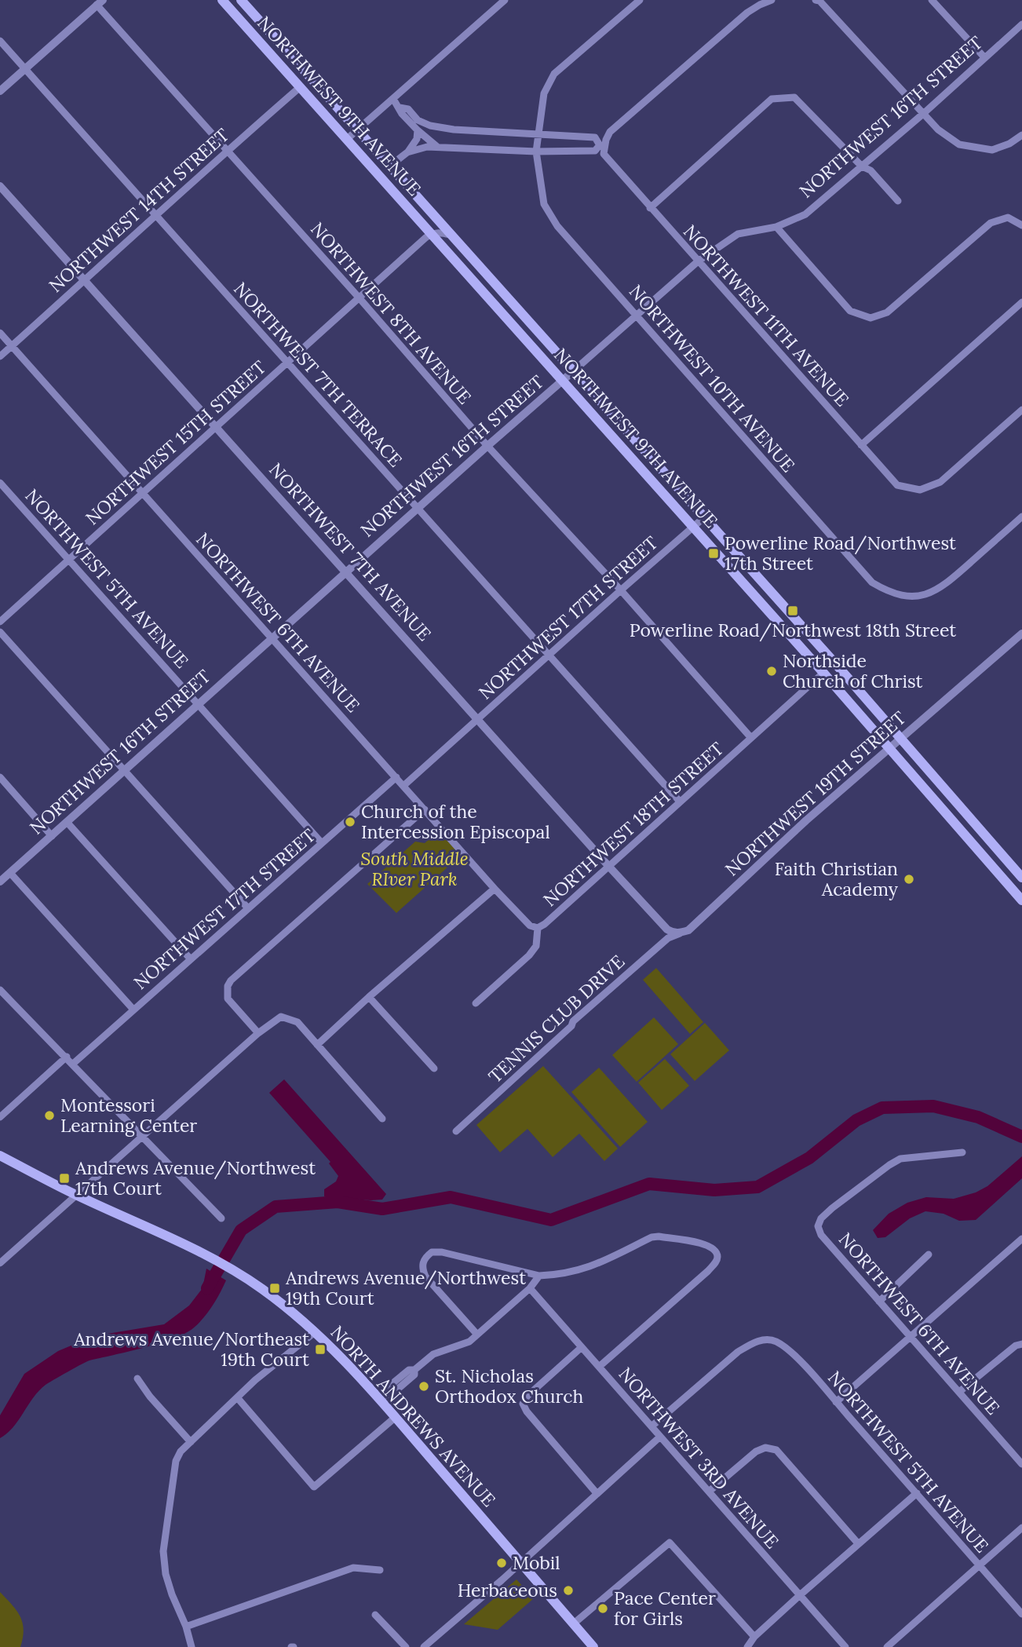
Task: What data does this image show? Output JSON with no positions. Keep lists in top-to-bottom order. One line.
{"streets":{"main road":["NORTHWEST 9TH AVENUE","NORTH ANDREWS AVENUE"],"street":["NORTHWEST 16TH STREET","NORTHWEST 14TH STREET","NORTHWEST 8TH AVENUE","NORTHWEST 11TH AVENUE","NORTHWEST 7TH TERRACE","NORTHWEST 10TH AVENUE","NORTHWEST 15TH STREET","NORTHWEST 7TH AVENUE","NORTHWEST 5TH AVENUE","NORTHWEST 17TH STREET","NORTHWEST 6TH AVENUE","NORTHWEST 19TH STREET","NORTHWEST 18TH STREET","TENNIS CLUB DRIVE","NORTHWEST 3RD AVENUE"]},"crossings":[["NORTHWEST 9TH AVENUE","NORTHWEST 16TH STREET"],["NORTHWEST 9TH AVENUE","NORTHWEST 14TH STREET"],["NORTHWEST 9TH AVENUE","NORTHWEST 15TH STREET"],["NORTHWEST 9TH AVENUE","NORTHWEST 17TH STREET"],["NORTHWEST 9TH AVENUE","NORTHWEST 19TH STREET"],["NORTHWEST 9TH AVENUE","NORTHWEST 18TH STREET"],["NORTHWEST 16TH STREET","NORTHWEST 8TH AVENUE"],["NORTHWEST 16TH STREET","NORTHWEST 11TH AVENUE"],["NORTHWEST 16TH STREET","NORTHWEST 7TH TERRACE"],["NORTHWEST 16TH STREET","NORTHWEST 10TH AVENUE"],["NORTHWEST 16TH STREET","NORTHWEST 7TH AVENUE"],["NORTHWEST 16TH STREET","NORTHWEST 5TH AVENUE"],["NORTHWEST 16TH STREET","NORTHWEST 6TH AVENUE"],["NORTHWEST 14TH STREET","NORTHWEST 8TH AVENUE"],["NORTHWEST 14TH STREET","NORTHWEST 7TH TERRACE"],["NORTHWEST 14TH STREET","NORTHWEST 7TH AVENUE"],["NORTHWEST 14TH STREET","NORTHWEST 6TH AVENUE"],["NORTHWEST 8TH AVENUE","NORTHWEST 15TH STREET"],["NORTHWEST 8TH AVENUE","NORTHWEST 17TH STREET"],["NORTHWEST 8TH AVENUE","NORTHWEST 18TH STREET"],["NORTHWEST 7TH TERRACE","NORTHWEST 15TH STREET"],["NORTHWEST 7TH TERRACE","NORTHWEST 17TH STREET"],["NORTHWEST 7TH TERRACE","NORTHWEST 18TH STREET"],["NORTHWEST 15TH STREET","NORTHWEST 7TH AVENUE"],["NORTHWEST 15TH STREET","NORTHWEST 5TH AVENUE"],["NORTHWEST 15TH STREET","NORTHWEST 6TH AVENUE"],["NORTHWEST 7TH AVENUE","NORTHWEST 17TH STREET"],["NORTHWEST 7TH AVENUE","NORTHWEST 19TH STREET"],["NORTHWEST 7TH AVENUE","NORTHWEST 18TH STREET"],["NORTHWEST 7TH AVENUE","TENNIS CLUB DRIVE"],["NORTHWEST 5TH AVENUE","NORTHWEST 17TH STREET"],["NORTHWEST 5TH AVENUE","NORTHWEST 3RD AVENUE"],["NORTHWEST 17TH STREET","NORTHWEST 6TH AVENUE"],["NORTHWEST 6TH AVENUE","NORTHWEST 18TH STREET"],["NORTHWEST 19TH STREET","TENNIS CLUB DRIVE"]],"parks":["South Middle RIver Park"],"places":{"transit":["Powerline Road/Northwest 17th Street","Powerline Road/Northwest 18th Street","Andrews Avenue/Northwest 17th Court","Andrews Avenue/Northwest 19th Court","Andrews Avenue/Northeast 19th Court"],"other":["Northside Church of Christ","Church of the Intercession Episcopal","Faith Christian Academy","Montessori Learning Center","St. Nicholas Orthodox Church","Mobil","Herbaceous","Pace Center for Girls"]}}
